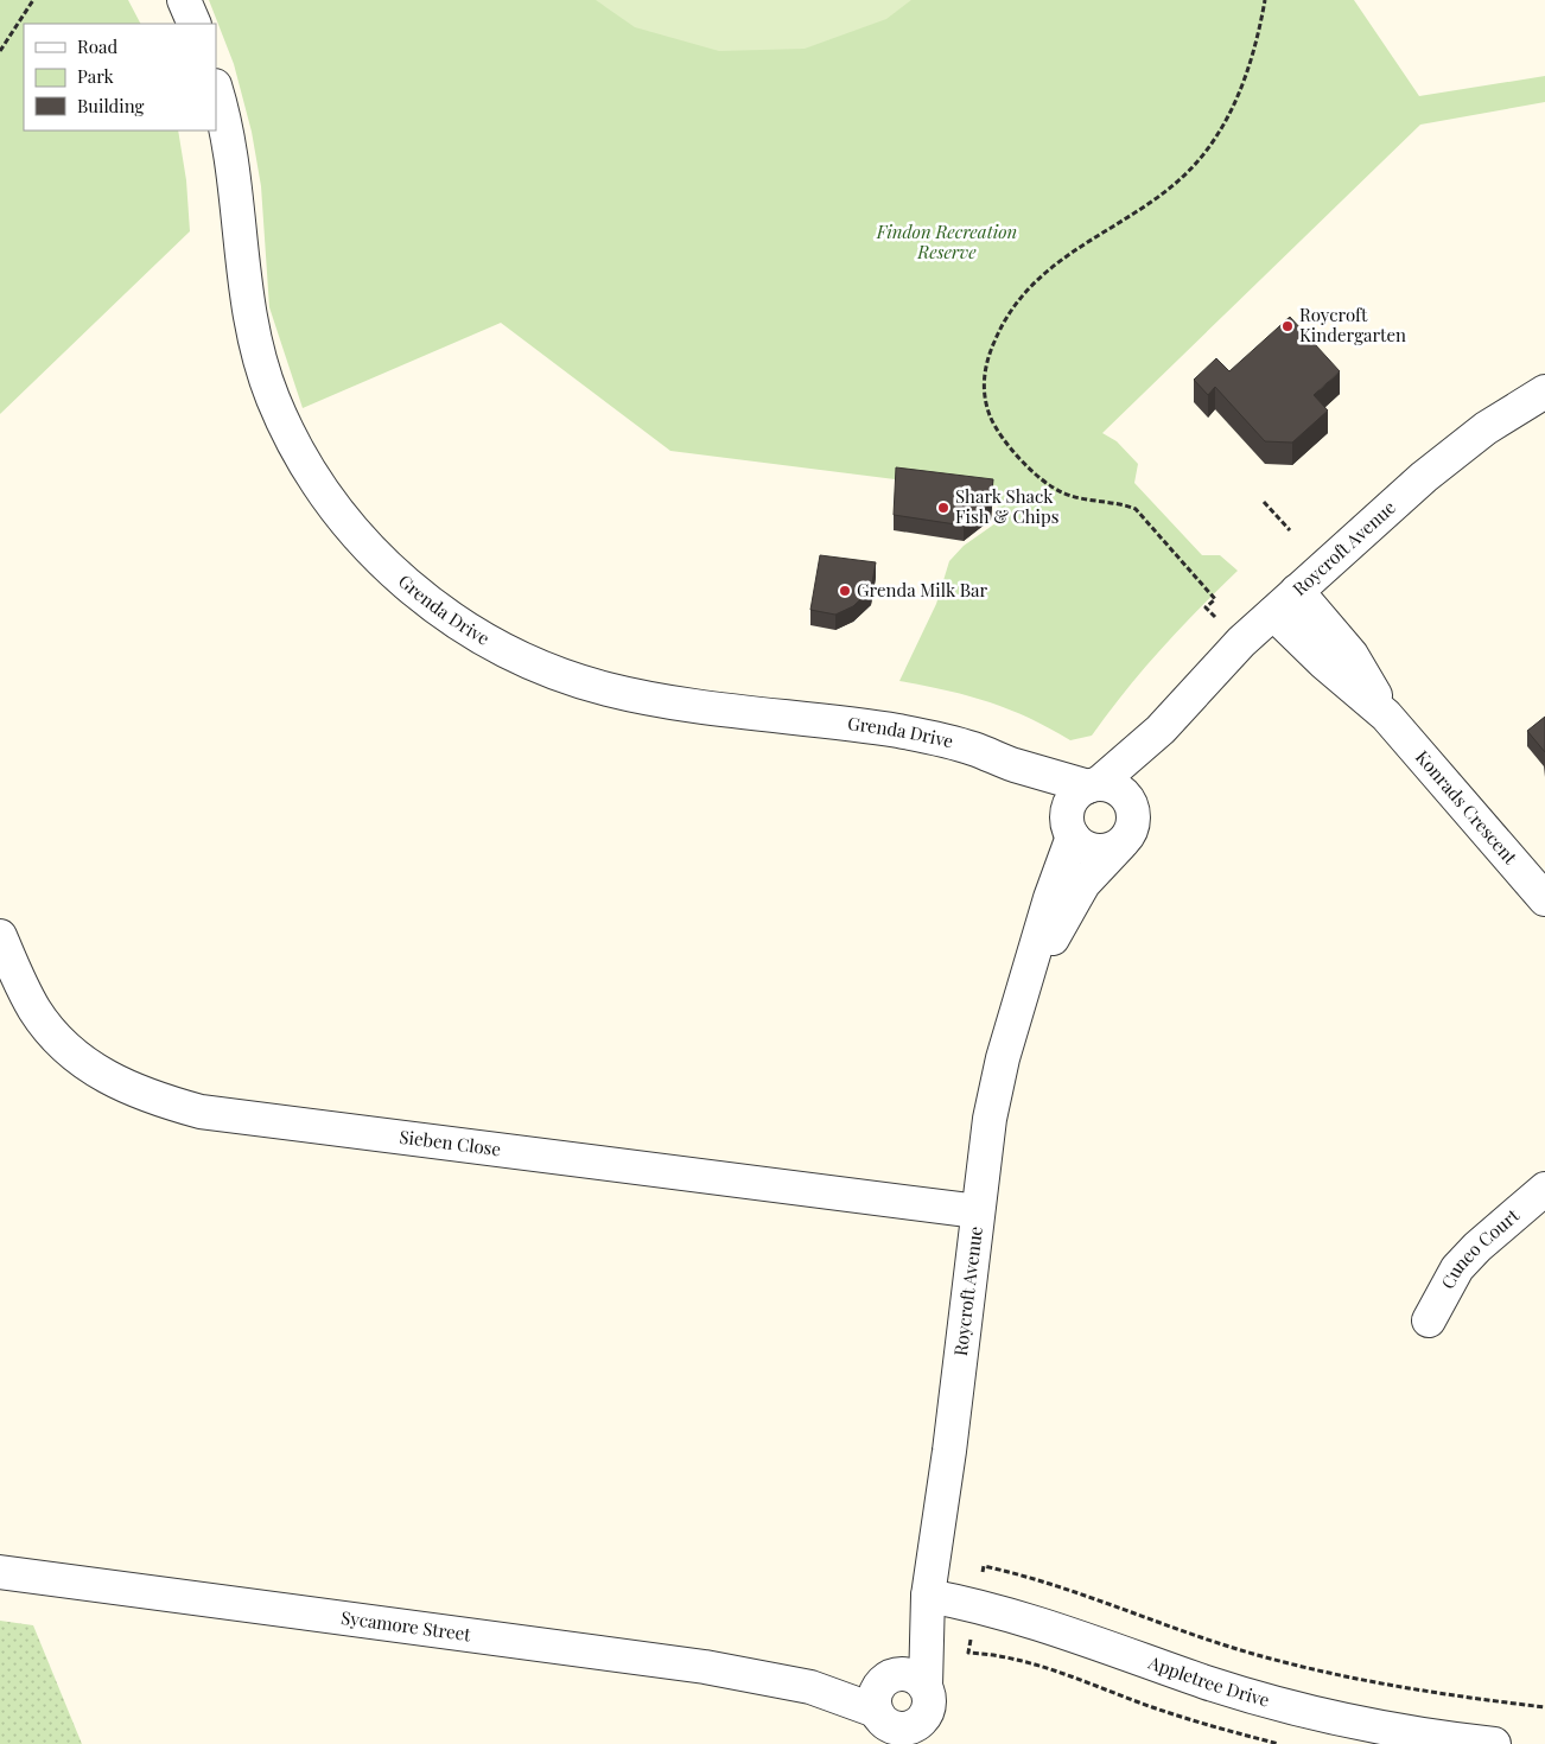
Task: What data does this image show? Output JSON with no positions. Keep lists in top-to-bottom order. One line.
{"streets":{"street":["Roycroft Avenue","Grenda Drive","Konrads Crescent","Sieben Close","Cuneo Court","Sycamore Street","Appletree Drive"]},"crossings":[["Roycroft Avenue","Grenda Drive"],["Roycroft Avenue","Konrads Crescent"],["Roycroft Avenue","Sieben Close"],["Roycroft Avenue","Sycamore Street"],["Roycroft Avenue","Appletree Drive"]],"parks":["Findon Recreation Reserve"],"places":["Roycroft Kindergarten","Shark Shack Fish & Chips","Grenda Milk Bar"],"legend":["Road","Park","Building"]}
